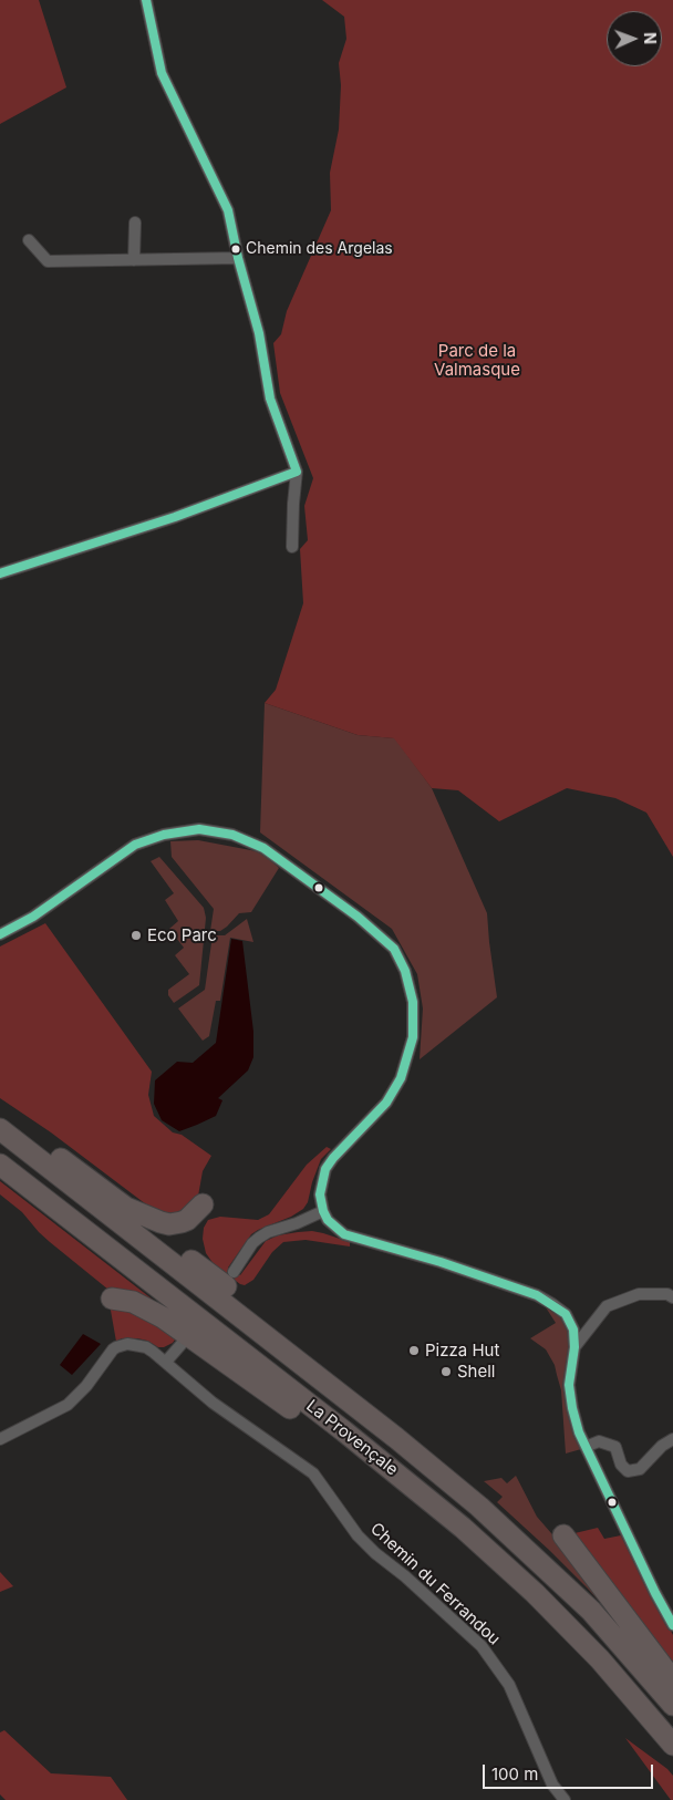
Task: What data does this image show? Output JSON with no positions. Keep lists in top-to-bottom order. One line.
{"streets":{"highway":["La Provençale"],"street":["Chemin du Ferrandou"]},"parks":["Parc de la Valmasque"],"places":["Chemin des Argelas","Eco Parc","Pizza Hut","Shell"],"scale_bar":"100 m","north":"right"}
